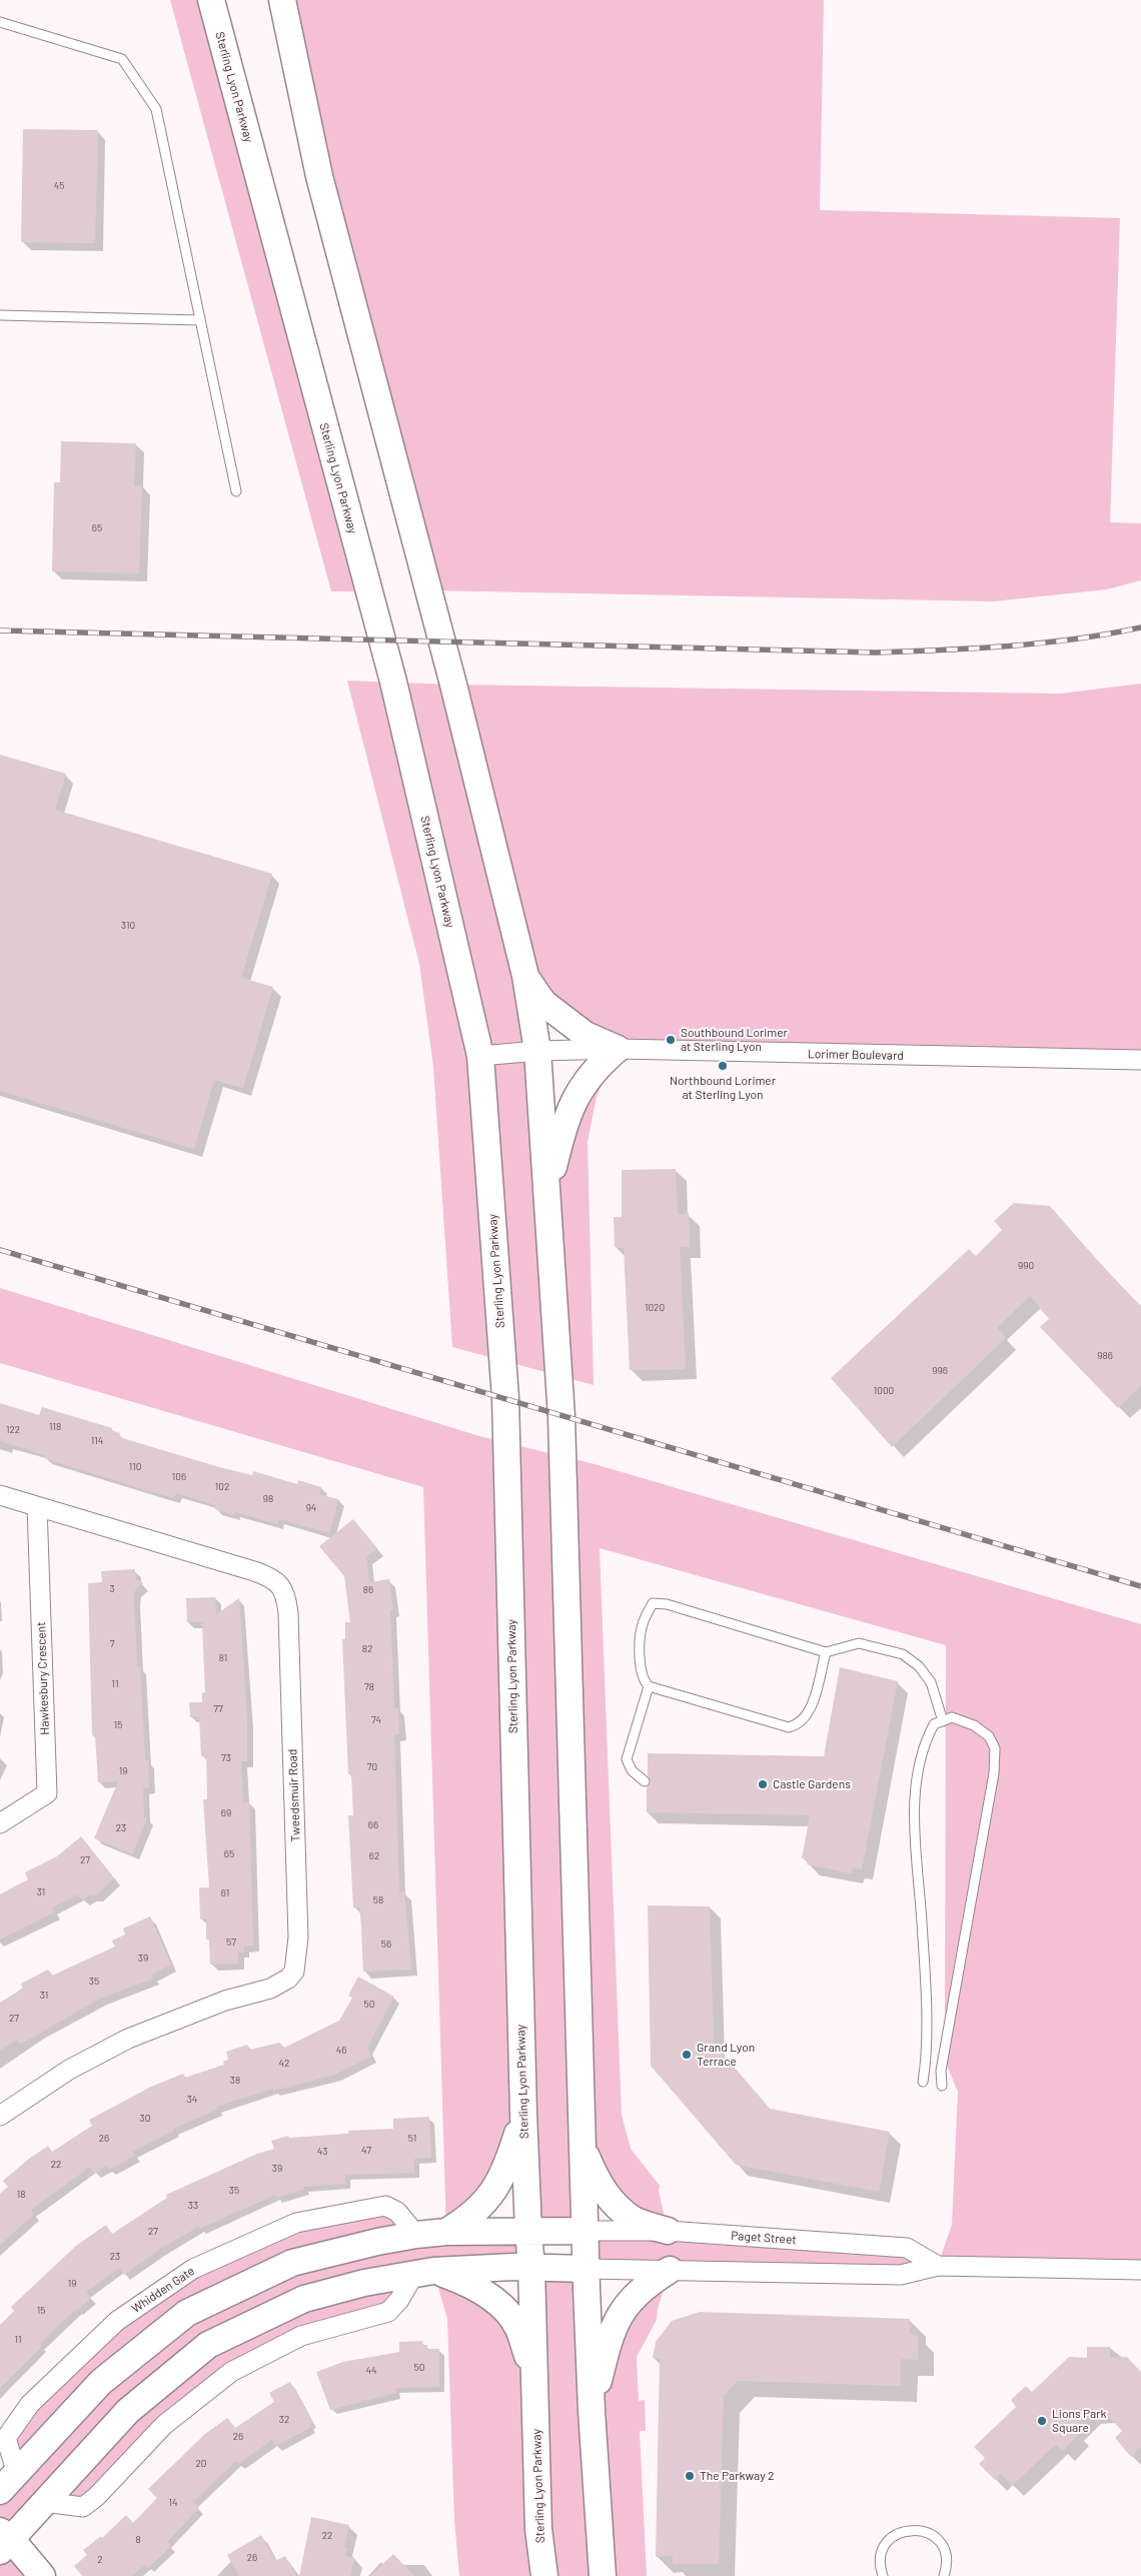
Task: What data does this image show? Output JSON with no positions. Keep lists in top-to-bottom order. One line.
{"streets":{"main road":["Sterling Lyon Parkway","Whidden Gate"],"street":["Lorimer Boulevard","Hawkesbury Crescent","Tweedsmuir Road","Paget Street"]},"crossings":[["Sterling Lyon Parkway","Lorimer Boulevard"],["Sterling Lyon Parkway","Whidden Gate"],["Hawkesbury Crescent","Tweedsmuir Road"],["Paget Street","Whidden Gate"]],"places":["Southbound Lorimer at Sterling Lyon","Northbound Lorimer at Sterling Lyon","Castle Gardens","Grand Lyon Terrace","Lions Park Square","The Parkway 2"],"house_numbers":["45","65","310","990","1020","986","996","1000","118","122","114","110","106","102","98","94","3","86","7","82","81","11","78","77","74","15","73","70","19","69","66","23","65","62","27","31","61","58","57","56","39","35","31","50","27","46","42","38","34","30","26","51","47","43","22","39","35","18","33","27","23","19","15","11","50","44","32","26","20","14","22","8","26","2"]}
